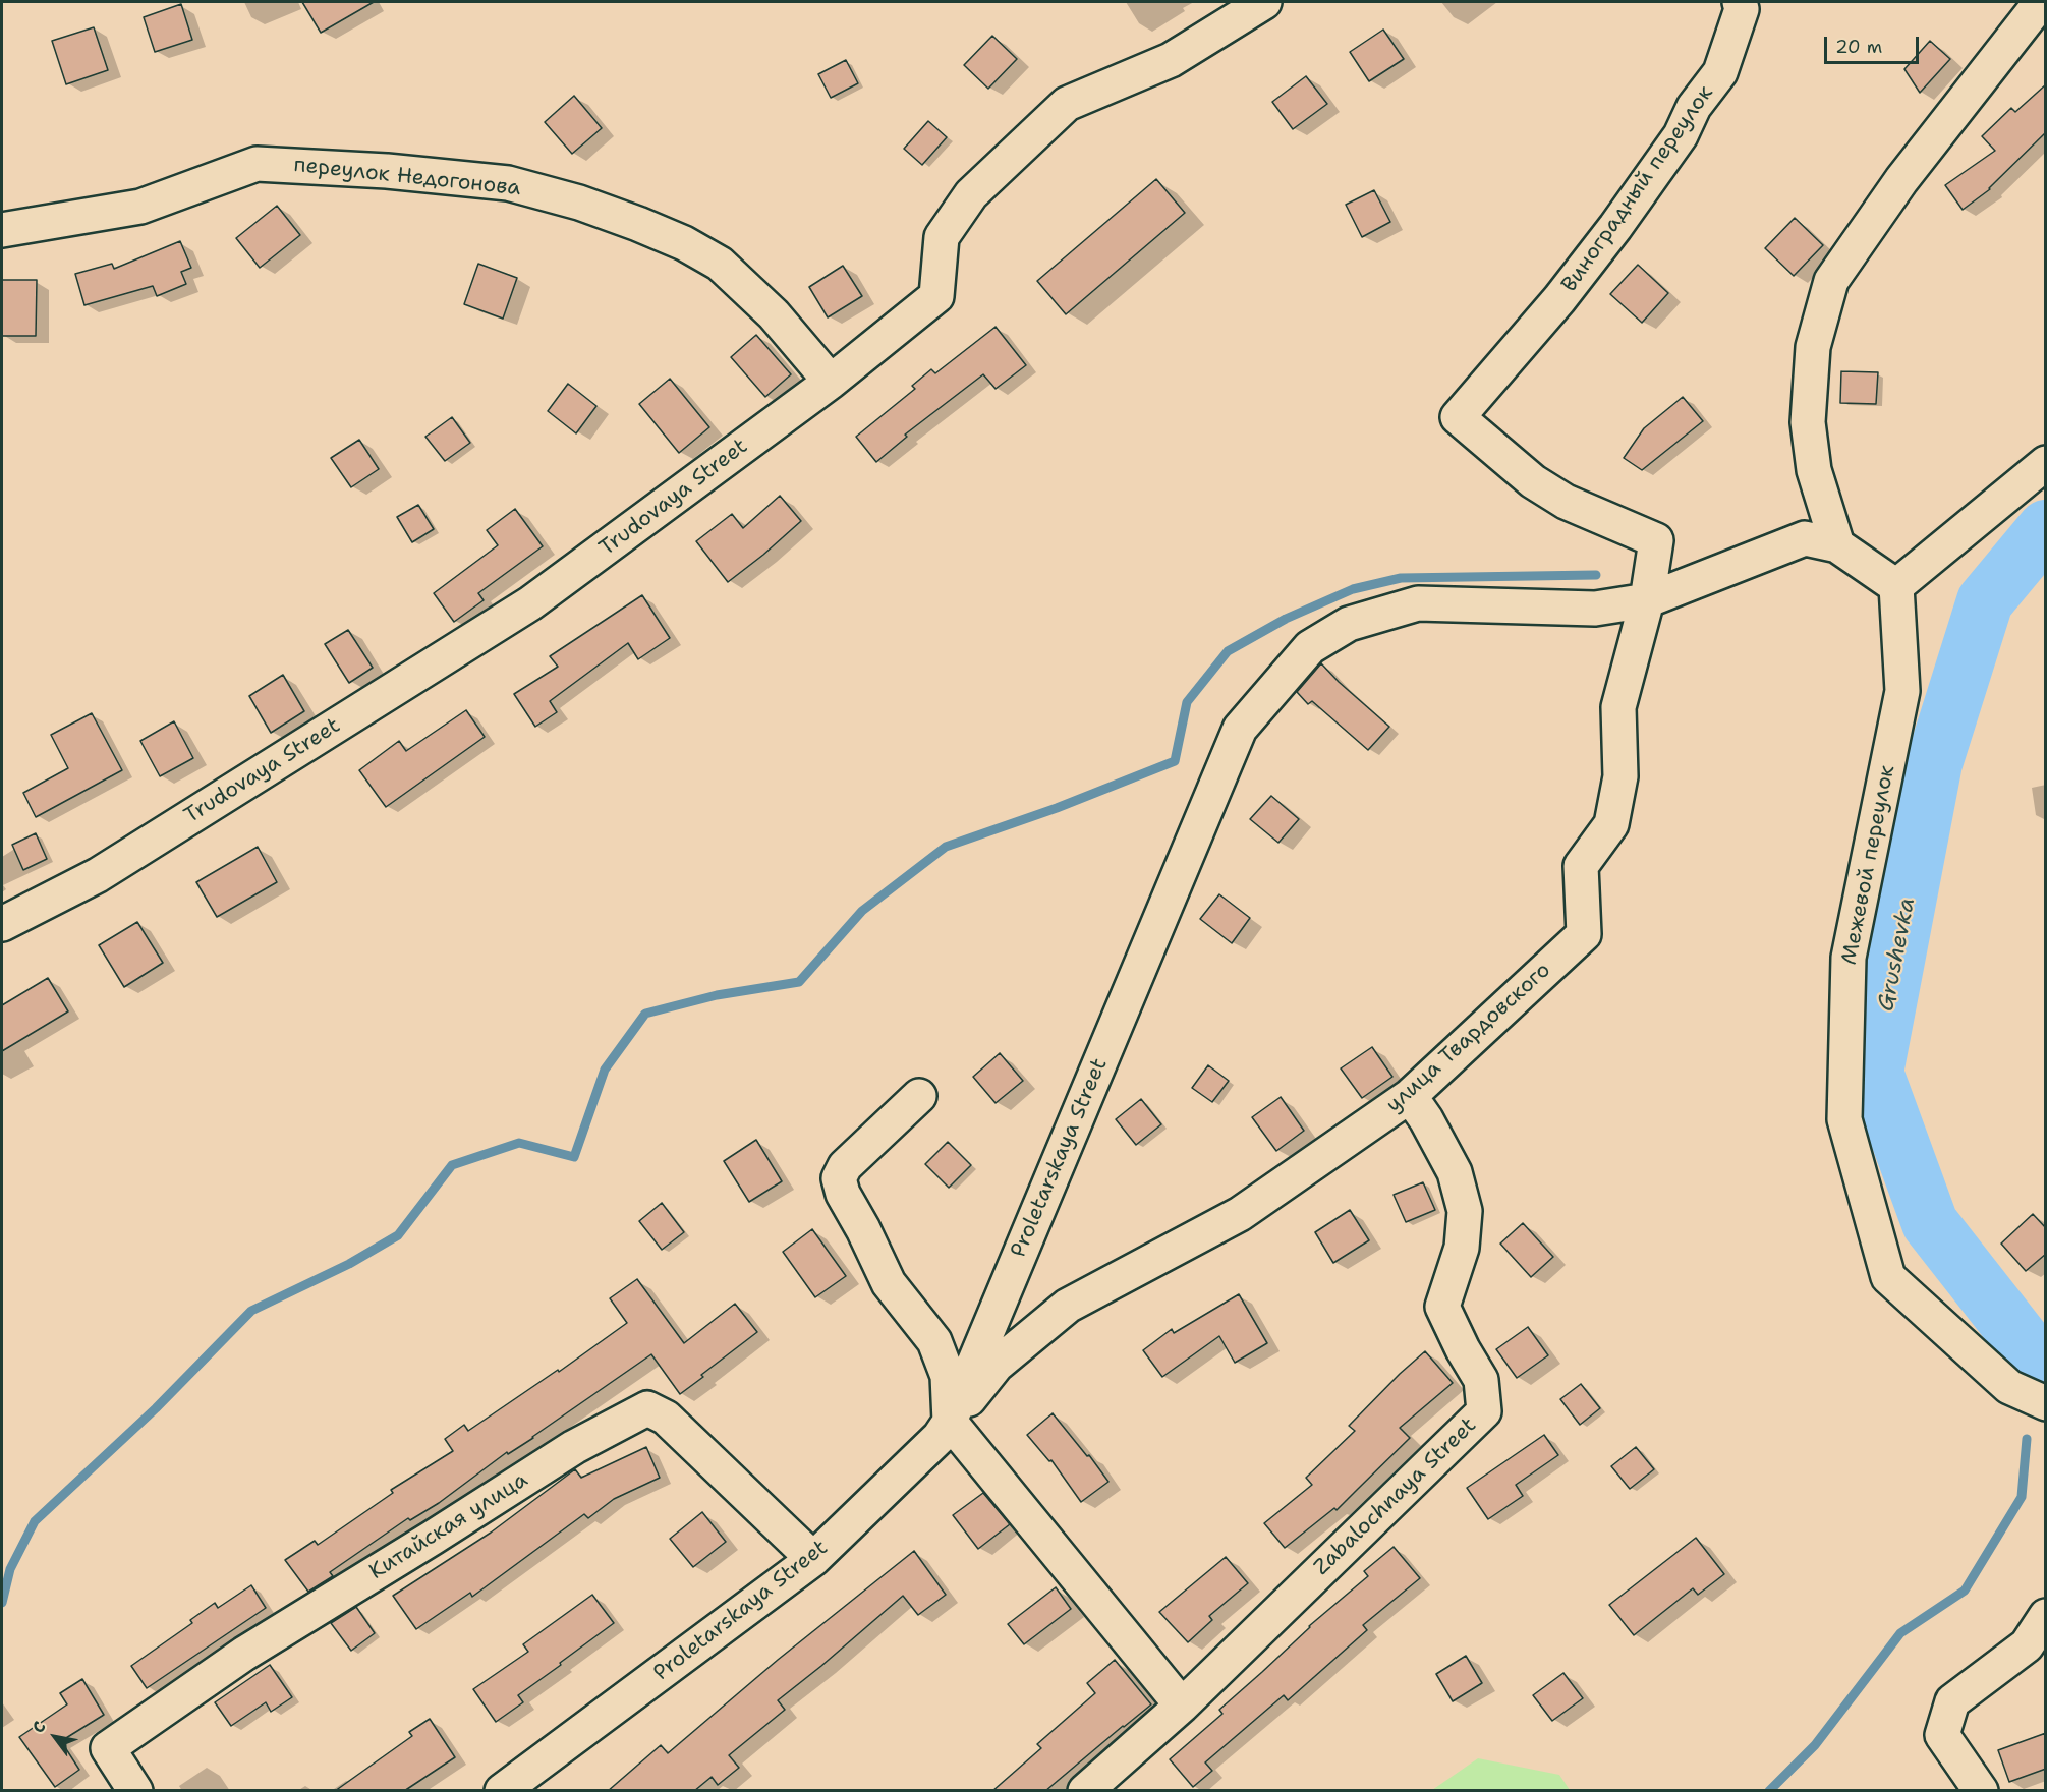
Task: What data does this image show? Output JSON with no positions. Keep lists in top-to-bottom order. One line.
{"streets":{"street":["переулок Недогонова","Виноградный переулок","Trudovaya Street","Межевой переулок","улица Твардовского","Proletarskaya Street","Zabalochnaya Street","Китайская улица"]},"crossings":[["переулок Недогонова","Trudovaya Street"],["Виноградный переулок","улица Твардовского"],["улица Твардовского","Proletarskaya Street"],["улица Твардовского","Zabalochnaya Street"],["Proletarskaya Street","Китайская улица"]],"water":["Grushevka"],"scale_bar":"20 m","north":"top left"}
